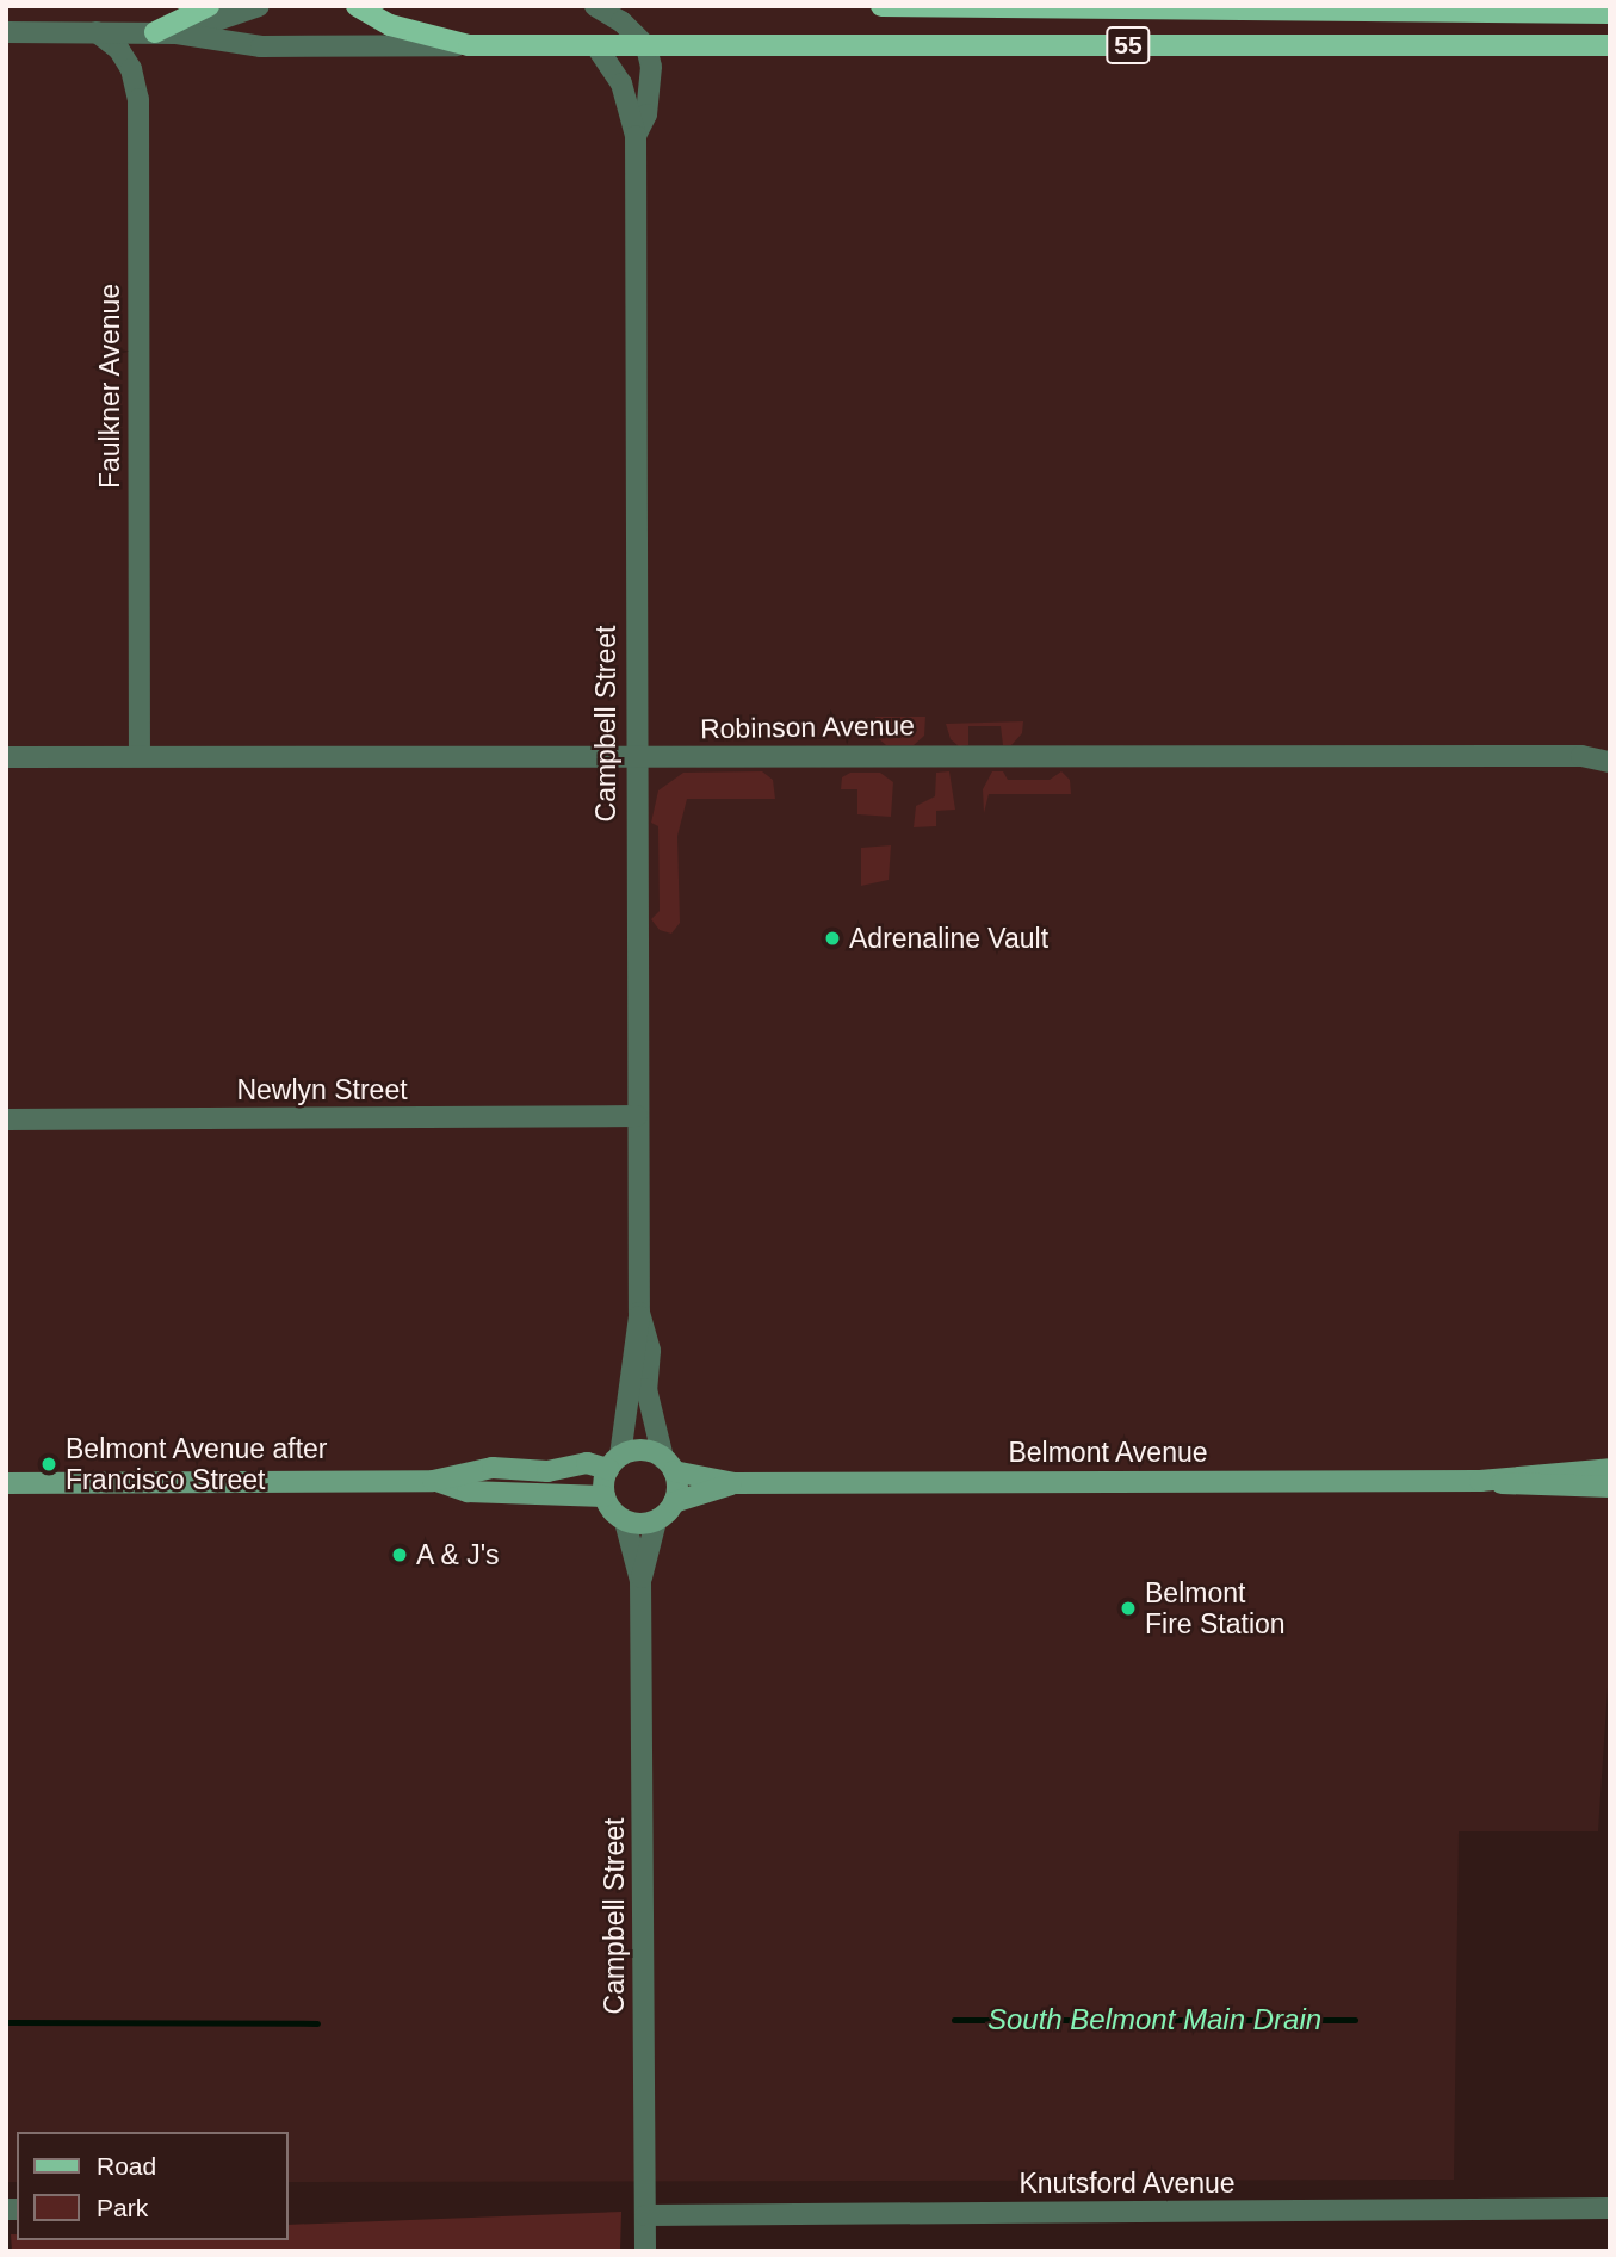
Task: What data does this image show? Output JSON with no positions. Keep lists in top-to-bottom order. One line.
{"streets":{"main road":["55","Belmont Avenue"],"street":["Faulkner Avenue","Campbell Street","Robinson Avenue","Newlyn Street","Knutsford Avenue"]},"crossings":[["55","Campbell Street"],["Faulkner Avenue","Robinson Avenue"],["Campbell Street","Robinson Avenue"],["Campbell Street","Newlyn Street"],["Campbell Street","Belmont Avenue"],["Campbell Street","Knutsford Avenue"]],"water":["South Belmont Main Drain"],"places":["Adrenaline Vault","Belmont Avenue after Francisco Street","A & J's","Belmont Fire Station"],"legend":["Road","Park"]}
